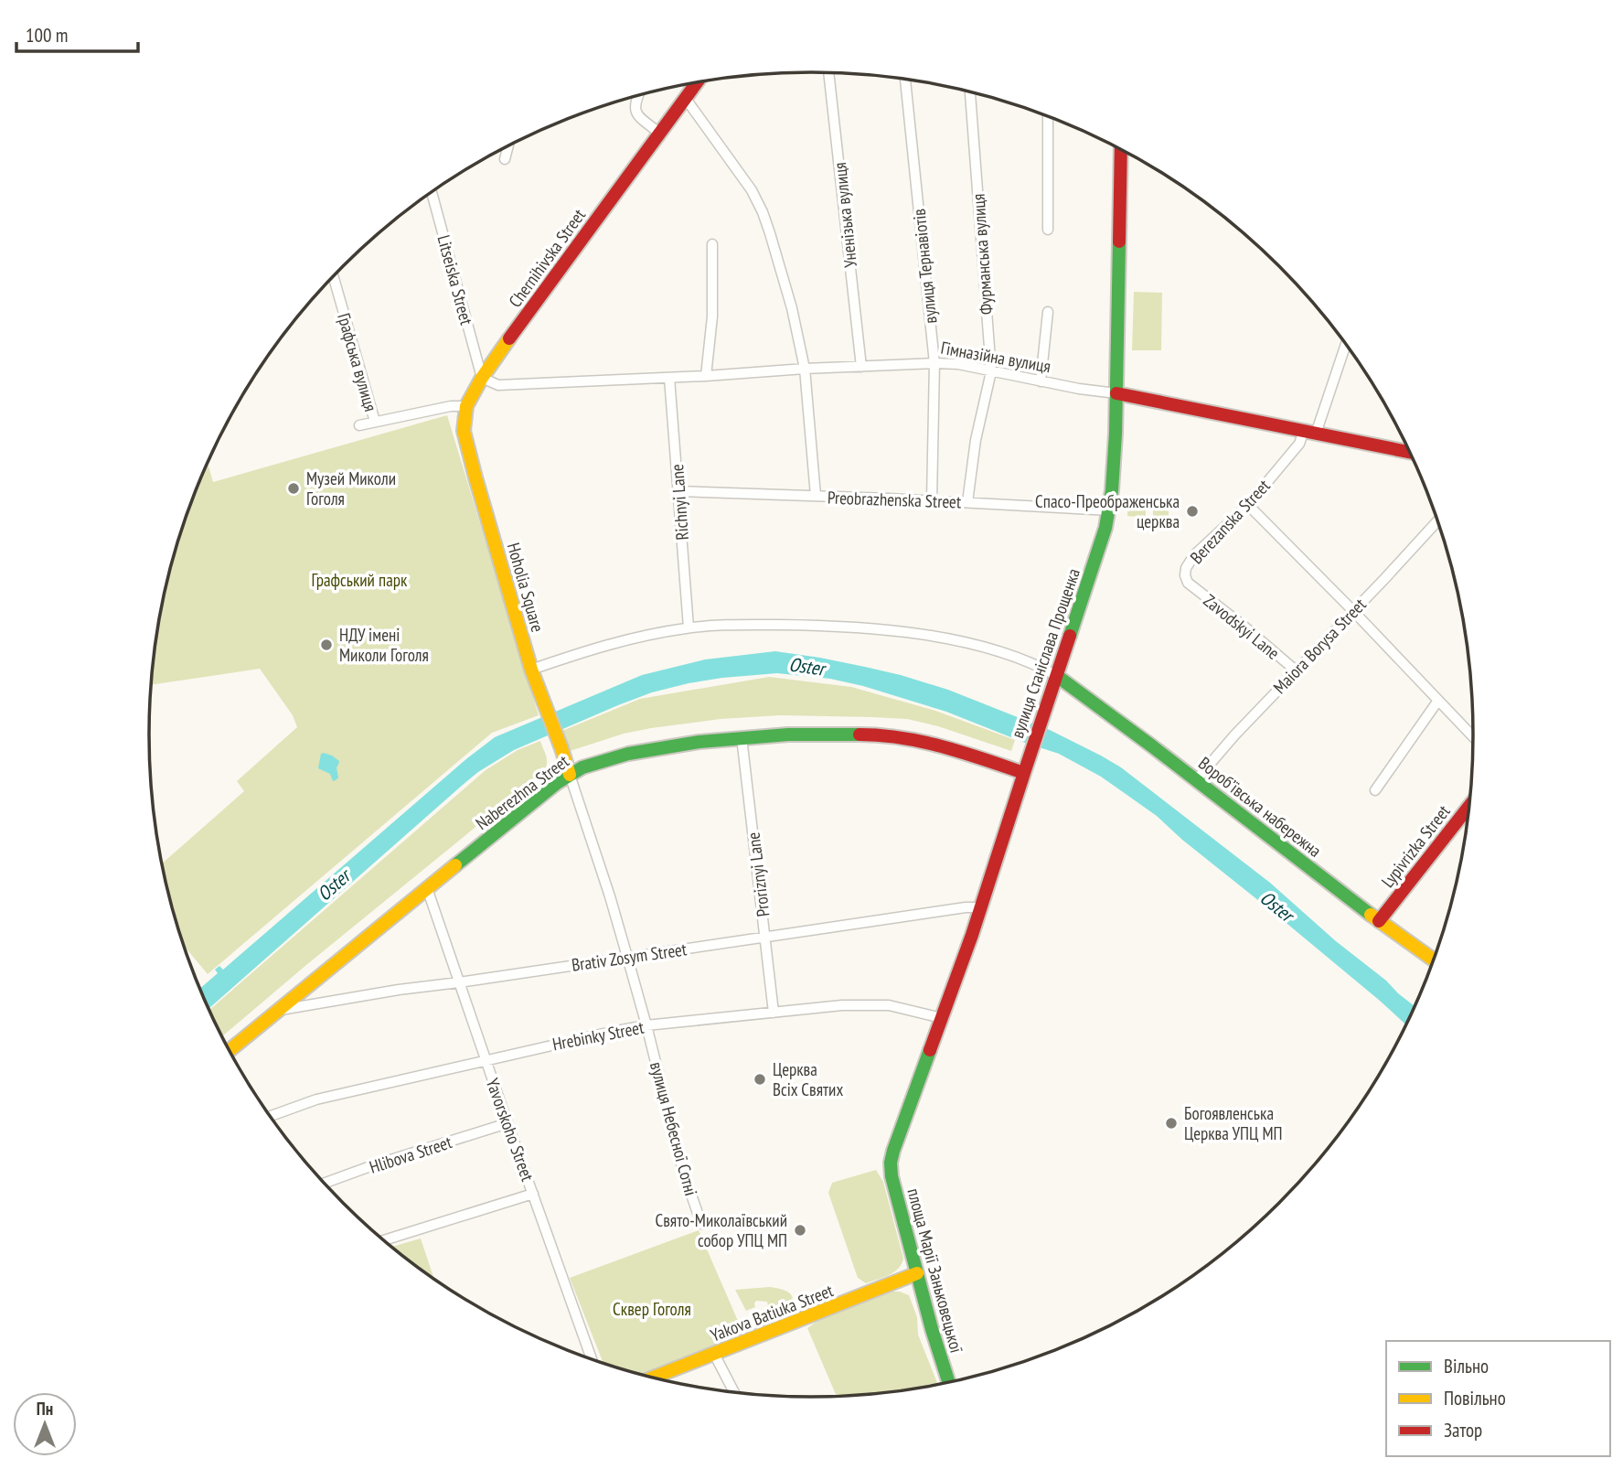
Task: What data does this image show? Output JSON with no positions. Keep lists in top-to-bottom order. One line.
{"streets":{"main road":["Chernihivska Street","Гімназійна вулиця","Hoholia Square","вулиця Станіслава Прощенка","Naberezhna Street","Воробʼївська набережна","Lypivrizka Street","площа Марії Заньковецької","Yakova Batiuka Street"],"street":["Уненізька вулиця","Фурманська вулиця","вулиця Тернавіотів","Litseiska Street","Графська вулиця","Preobrazhenska Street","Richnyi Lane","Berezanska Street","Zavodskyi Lane","Maiora Borysa Street","Proriznyi Lane","Brativ Zosym Street","Hrebinky Street","вулиця Небесної Сотні","Yavorskoho Street","Hlibova Street"]},"crossings":[["Уненізька вулиця","Гімназійна вулиця"],["Фурманська вулиця","Гімназійна вулиця"],["Фурманська вулиця","Preobrazhenska Street"],["Chernihivska Street","Litseiska Street"],["Chernihivska Street","Гімназійна вулиця"],["Chernihivska Street","Hoholia Square"],["вулиця Тернавіотів","Гімназійна вулиця"],["вулиця Тернавіотів","Preobrazhenska Street"],["Litseiska Street","Гімназійна вулиця"],["Гімназійна вулиця","Richnyi Lane"],["Гімназійна вулиця","Berezanska Street"],["Гімназійна вулиця","вулиця Станіслава Прощенка"],["Preobrazhenska Street","Richnyi Lane"],["Preobrazhenska Street","вулиця Станіслава Прощенка"],["Berezanska Street","Zavodskyi Lane"],["Hoholia Square","Naberezhna Street"],["Hoholia Square","вулиця Небесної Сотні"],["Zavodskyi Lane","Maiora Borysa Street"],["Maiora Borysa Street","Воробʼївська набережна"],["вулиця Станіслава Прощенка","Naberezhna Street"],["вулиця Станіслава Прощенка","Воробʼївська набережна"],["вулиця Станіслава Прощенка","Brativ Zosym Street"],["вулиця Станіслава Прощенка","Hrebinky Street"],["вулиця Станіслава Прощенка","площа Марії Заньковецької"],["Naberezhna Street","Proriznyi Lane"],["Naberezhna Street","Brativ Zosym Street"],["Naberezhna Street","вулиця Небесної Сотні"],["Naberezhna Street","Yavorskoho Street"],["Воробʼївська набережна","Lypivrizka Street"],["Proriznyi Lane","Brativ Zosym Street"],["Proriznyi Lane","Hrebinky Street"],["Brativ Zosym Street","вулиця Небесної Сотні"],["Brativ Zosym Street","Yavorskoho Street"],["Hrebinky Street","вулиця Небесної Сотні"],["Hrebinky Street","Yavorskoho Street"],["Yavorskoho Street","Hlibova Street"],["площа Марії Заньковецької","Yakova Batiuka Street"]],"water":["Oster"],"parks":["Графський парк","Сквер Гоголя"],"places":["Музей Миколи Гоголя","Спасо-Преображенська церква","НДУ імені Миколи Гоголя","Церква Всіх Святих","Богоявленська Церква УПЦ МП","Свято-Миколаївський собор УПЦ МП"],"legend":["Вільно","Повільно","Затор"],"scale_bar":"100 m","north":"top"}
